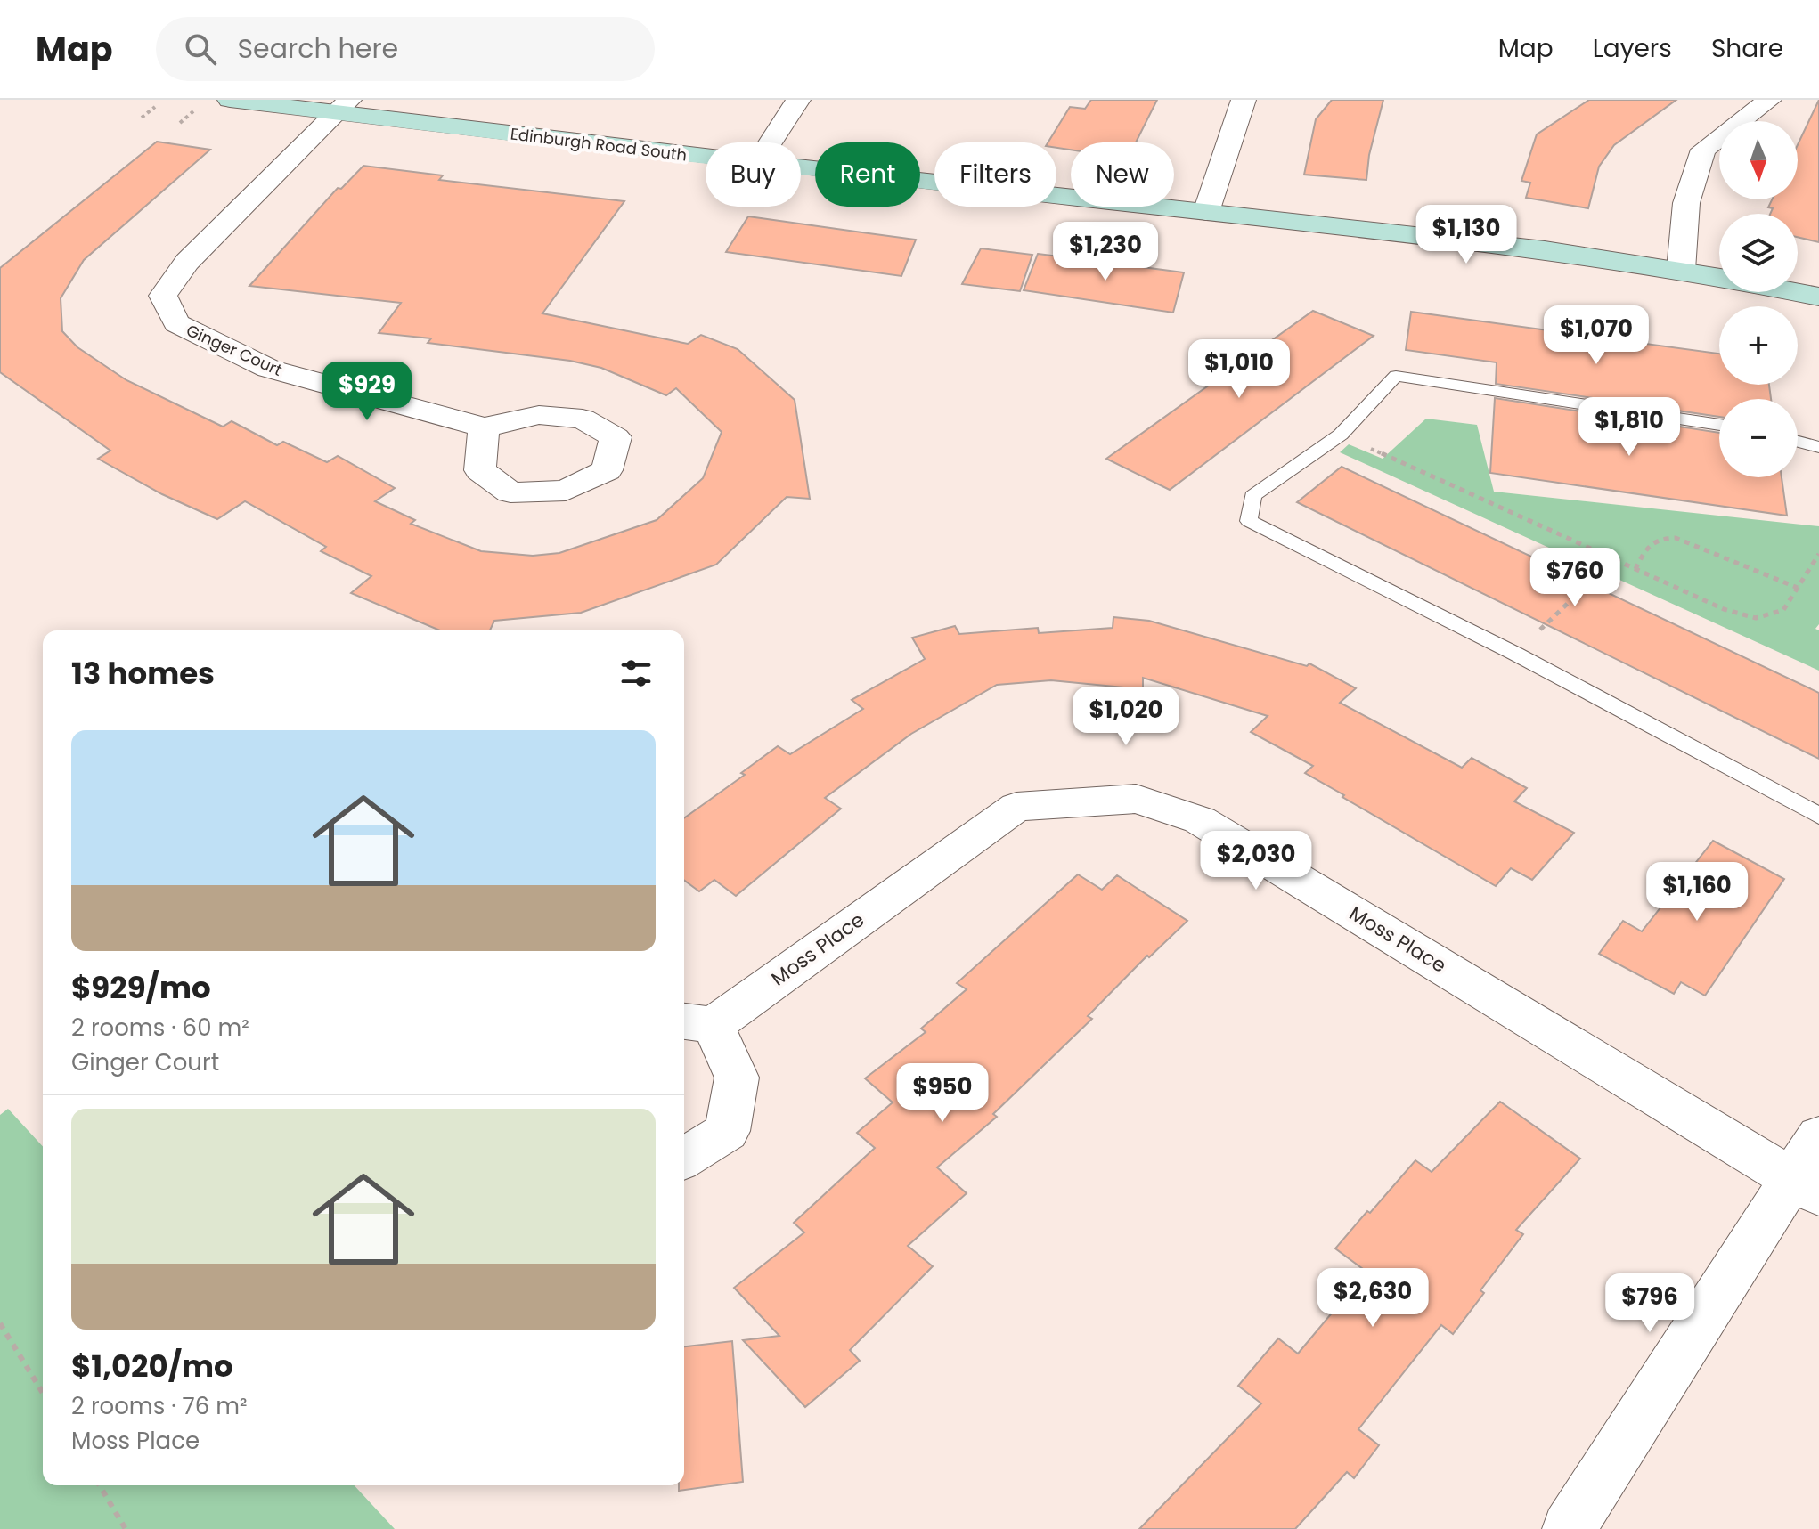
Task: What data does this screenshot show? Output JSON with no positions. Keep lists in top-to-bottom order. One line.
{"streets":{"main road":["Edinburgh Road South"],"street":["Ginger Court","Moss Place"]},"crossings":[["Edinburgh Road South","Ginger Court"]],"north":"bottom","page":{"header":"Map","search":"Search here","nav":["Map","Layers","Share"],"map_buttons":["+","−"],"chip":["Buy","Rent","Filters","New"],"price":["$1,130","$1,230","$1,070","$1,010","$929","$1,810","$760","$1,020","$2,030","$1,160","$950","$2,630","$796"],"heading":"13 homes","list":[{"name":"$929/mo","note":"2 rooms · 60 m² · Ginger Court"},{"name":"$1,020/mo","note":"2 rooms · 76 m² · Moss Place"}]}}
